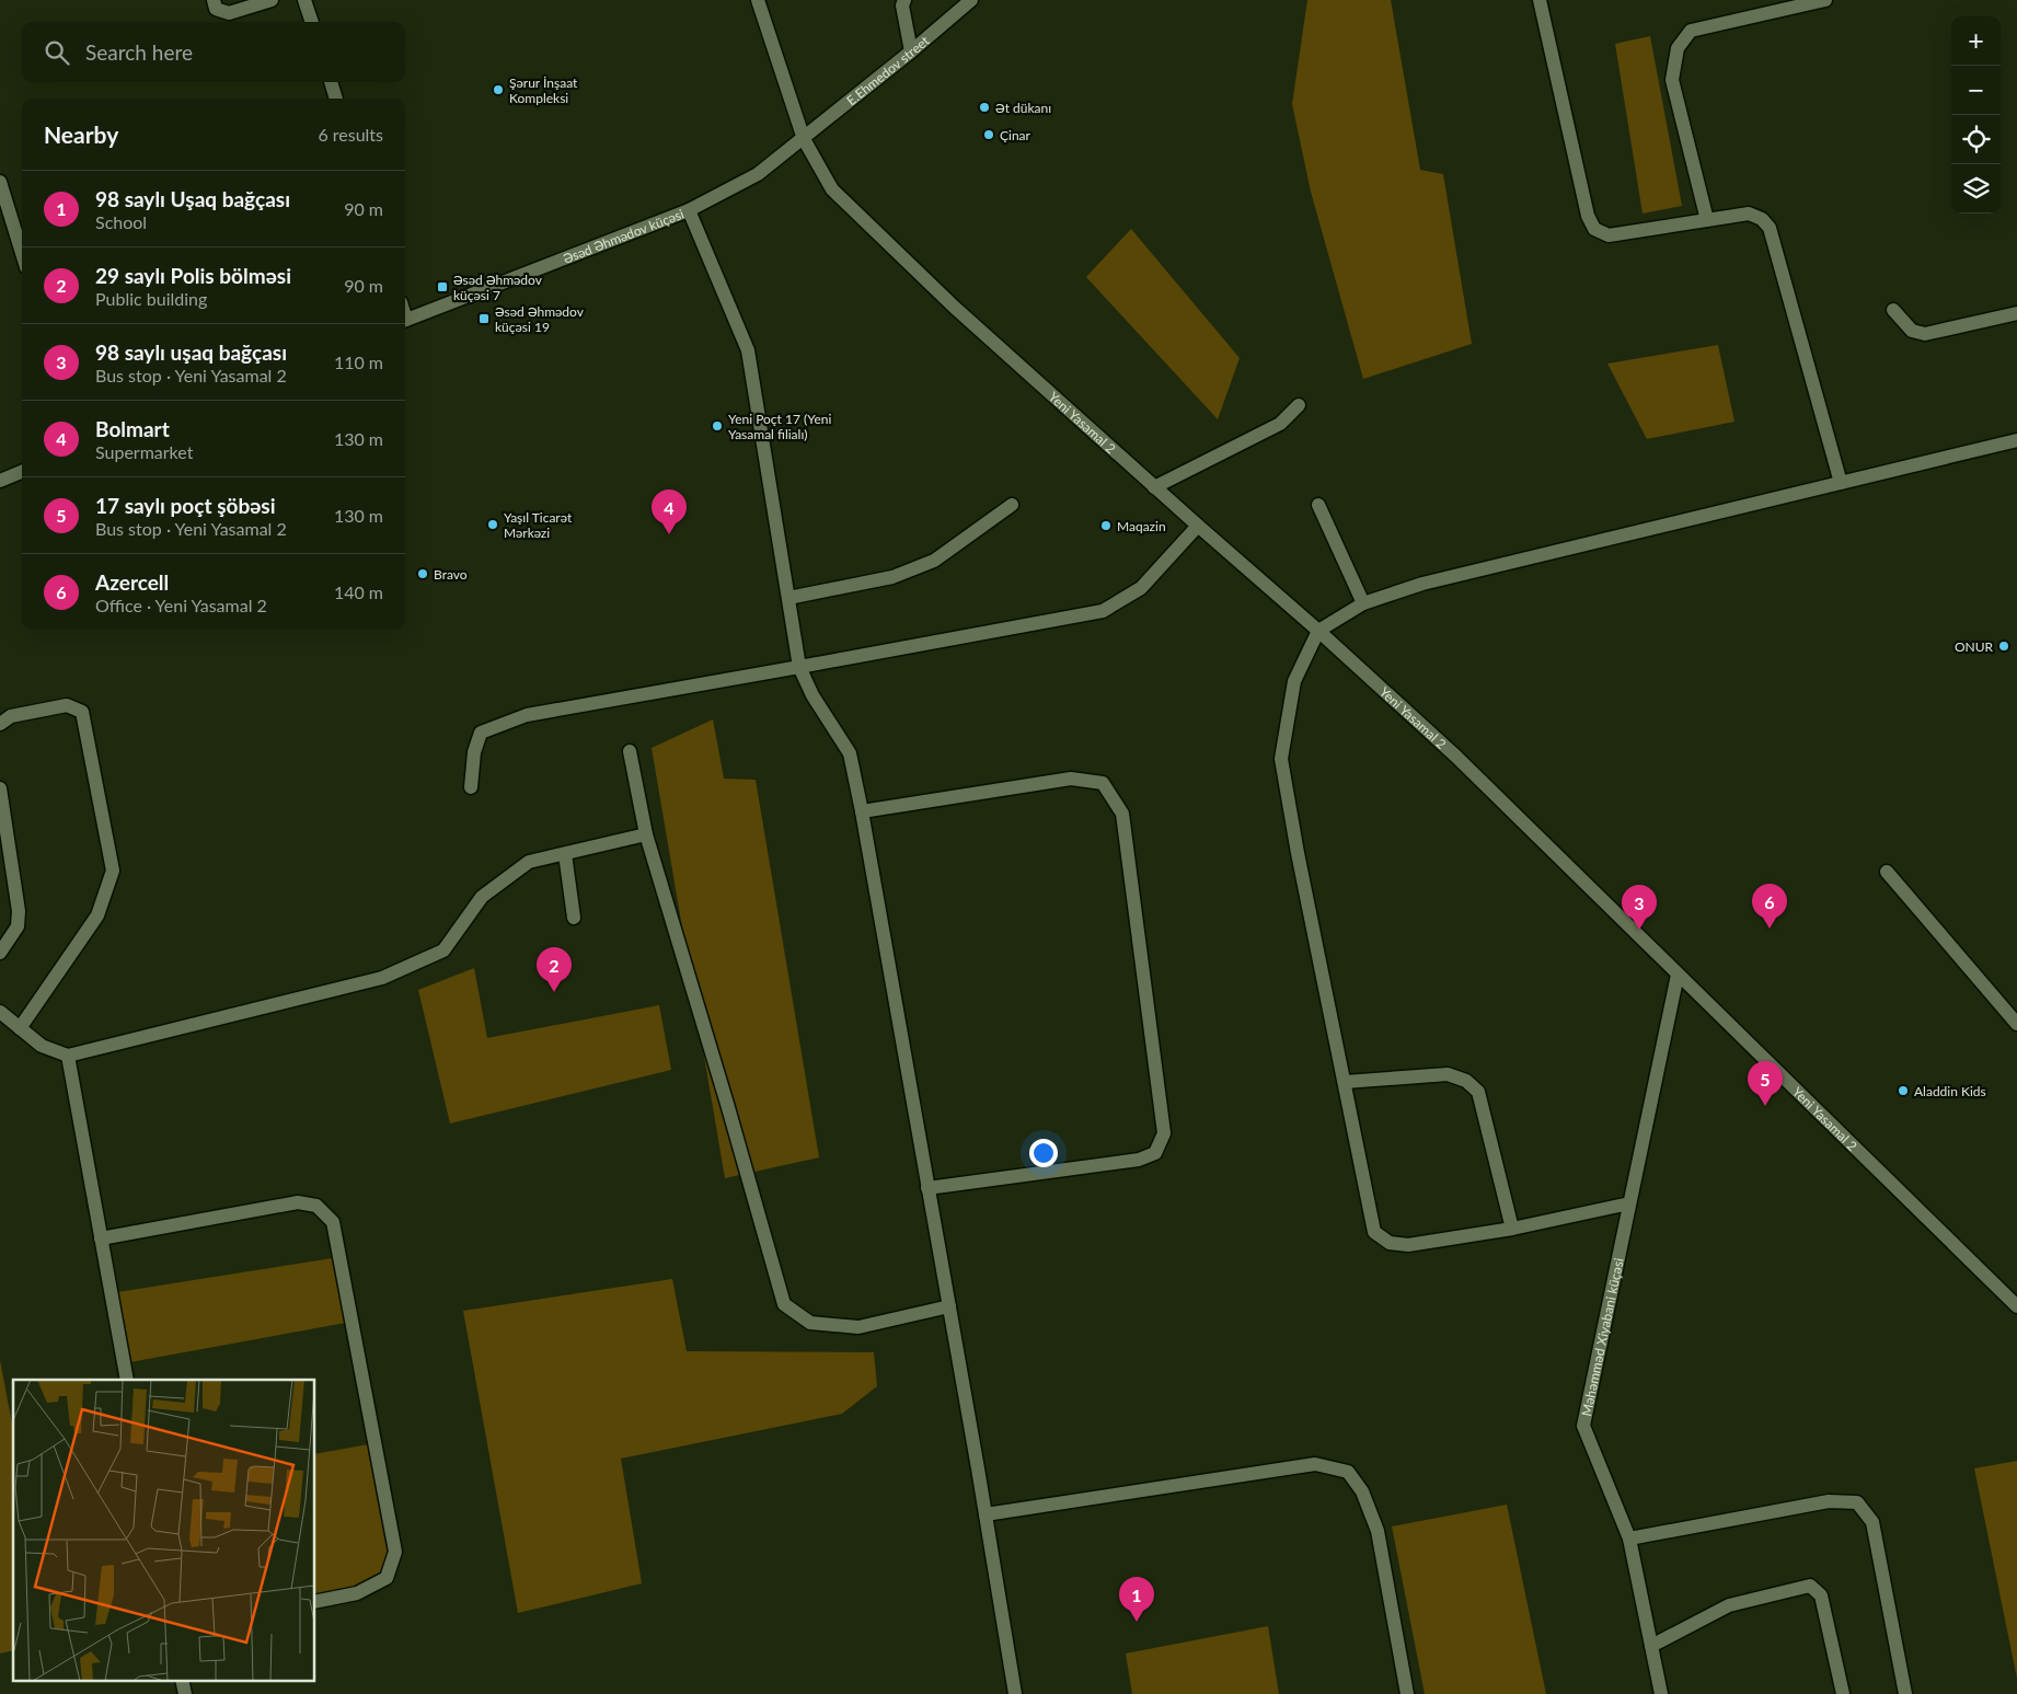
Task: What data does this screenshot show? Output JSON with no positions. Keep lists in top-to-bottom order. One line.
{"streets":{"street":["E.Ehmedov street","Əsəd Əhmədov küçəsi","Yeni Yasamal 2","Məhəmməd Xiyabani küçəsi"]},"crossings":[["E.Ehmedov street","Əsəd Əhmədov küçəsi"],["E.Ehmedov street","Yeni Yasamal 2"],["Əsəd Əhmədov küçəsi","Yeni Yasamal 2"],["Yeni Yasamal 2","Məhəmməd Xiyabani küçəsi"]],"places":{"other":["Şərur İnşaat Kompleksi","Ət dükanı","Çinar","Yeni Poçt 17 (Yeni Yasamal filialı)","Yaşıl Ticarət Mərkəzi","Maqazin","Bravo","ONUR","Aladdin Kids"],"transit":["Əsəd Əhmədov küçəsi 7","Əsəd Əhmədov küçəsi 19"]},"page":{"map_buttons":["+","−"],"search":"Search here","heading":["Nearby","6 results"],"list":[{"mark":"1","name":"98 saylı Uşaq bağçası","note":"School","value":"90 m"},{"mark":"2","name":"29 saylı Polis bölməsi","note":"Public building","value":"90 m"},{"mark":"3","name":"98 saylı uşaq bağçası","note":"Bus stop · Yeni Yasamal 2","value":"110 m"},{"mark":"4","name":"Bolmart","note":"Supermarket","value":"130 m"},{"mark":"5","name":"17 saylı poçt şöbəsi","note":"Bus stop · Yeni Yasamal 2","value":"130 m"},{"mark":"6","name":"Azercell","note":"Office · Yeni Yasamal 2","value":"140 m"}],"pins":["4","6","3","2","5","1"]}}
